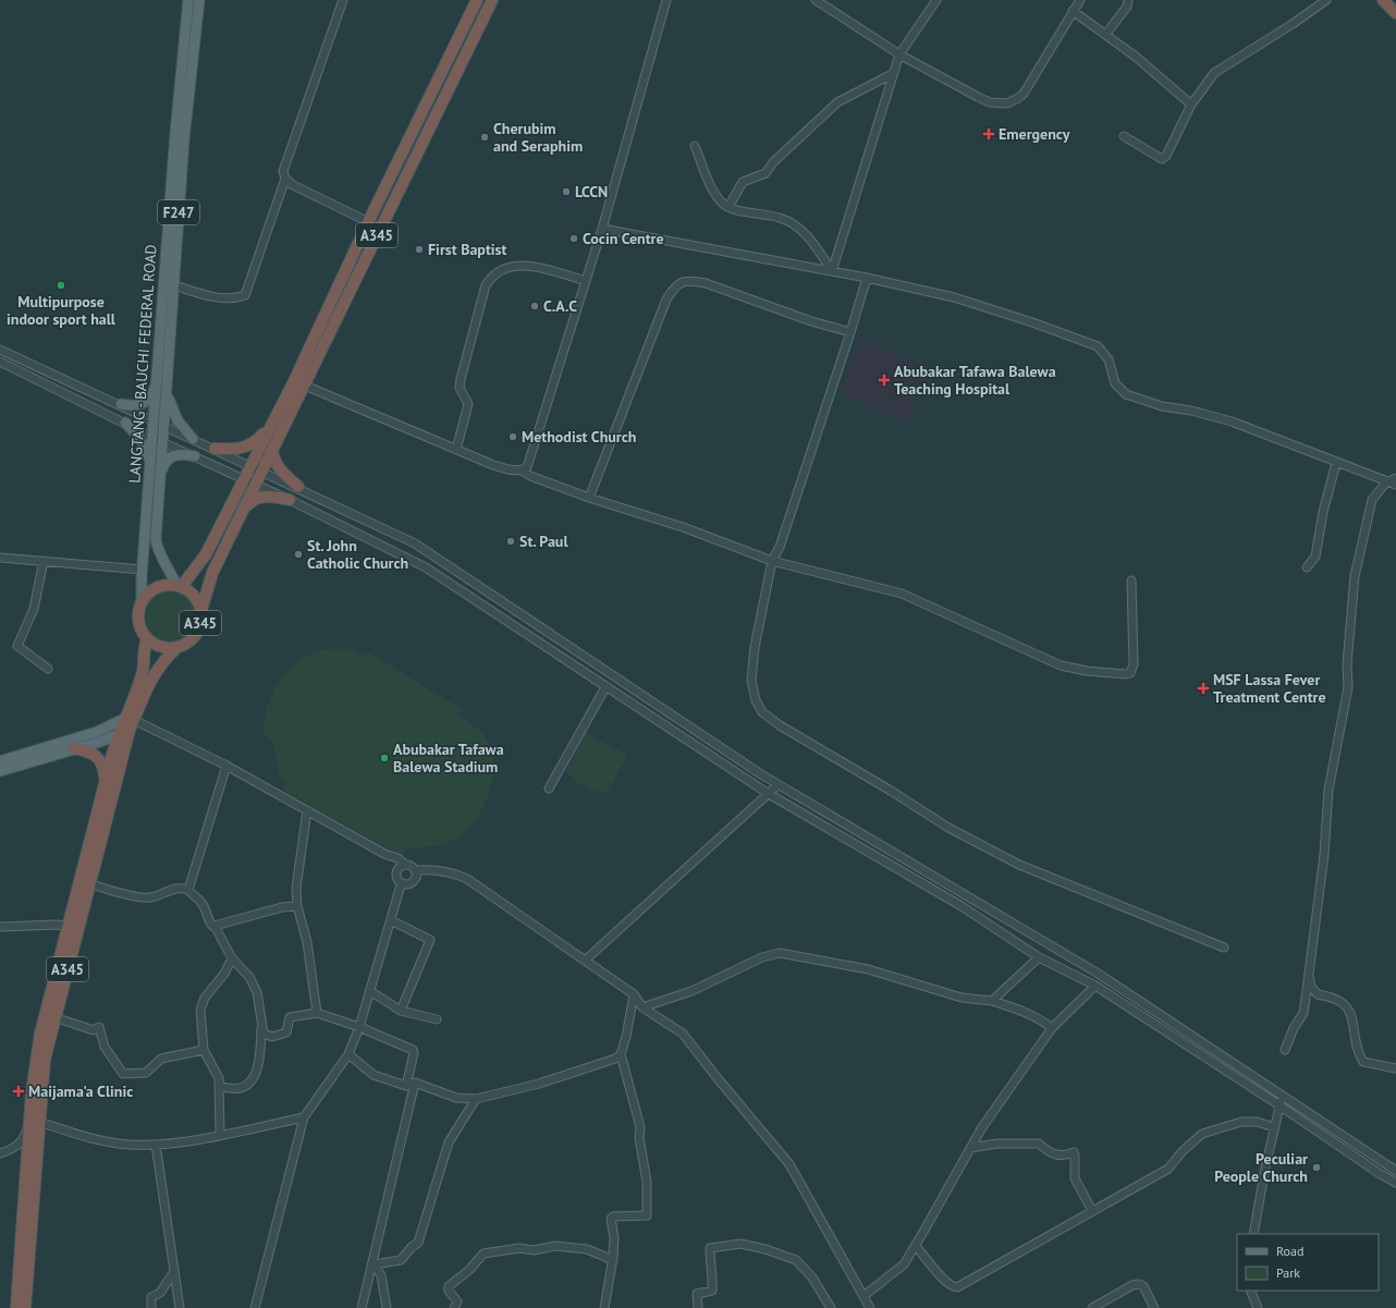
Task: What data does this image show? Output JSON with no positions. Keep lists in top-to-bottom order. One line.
{"streets":{"highway":["A345"],"main road":["F247","LANGTANG - BAUCHI FEDERAL ROAD"]},"crossings":[["A345","LANGTANG - BAUCHI FEDERAL ROAD"]],"places":{"health":["Emergency","Abubakar Tafawa Balewa Teaching Hospital","MSF Lassa Fever Treatment Centre","Maijama'a Clinic"],"other":["Cherubim and Seraphim","LCCN","Cocin Centre","First Baptist","Multipurpose indoor sport hall","C.A.C","Methodist Church","St. Paul","St. John Catholic Church","Abubakar Tafawa Balewa Stadium","Peculiar People Church"]},"legend":["Road","Park"]}
